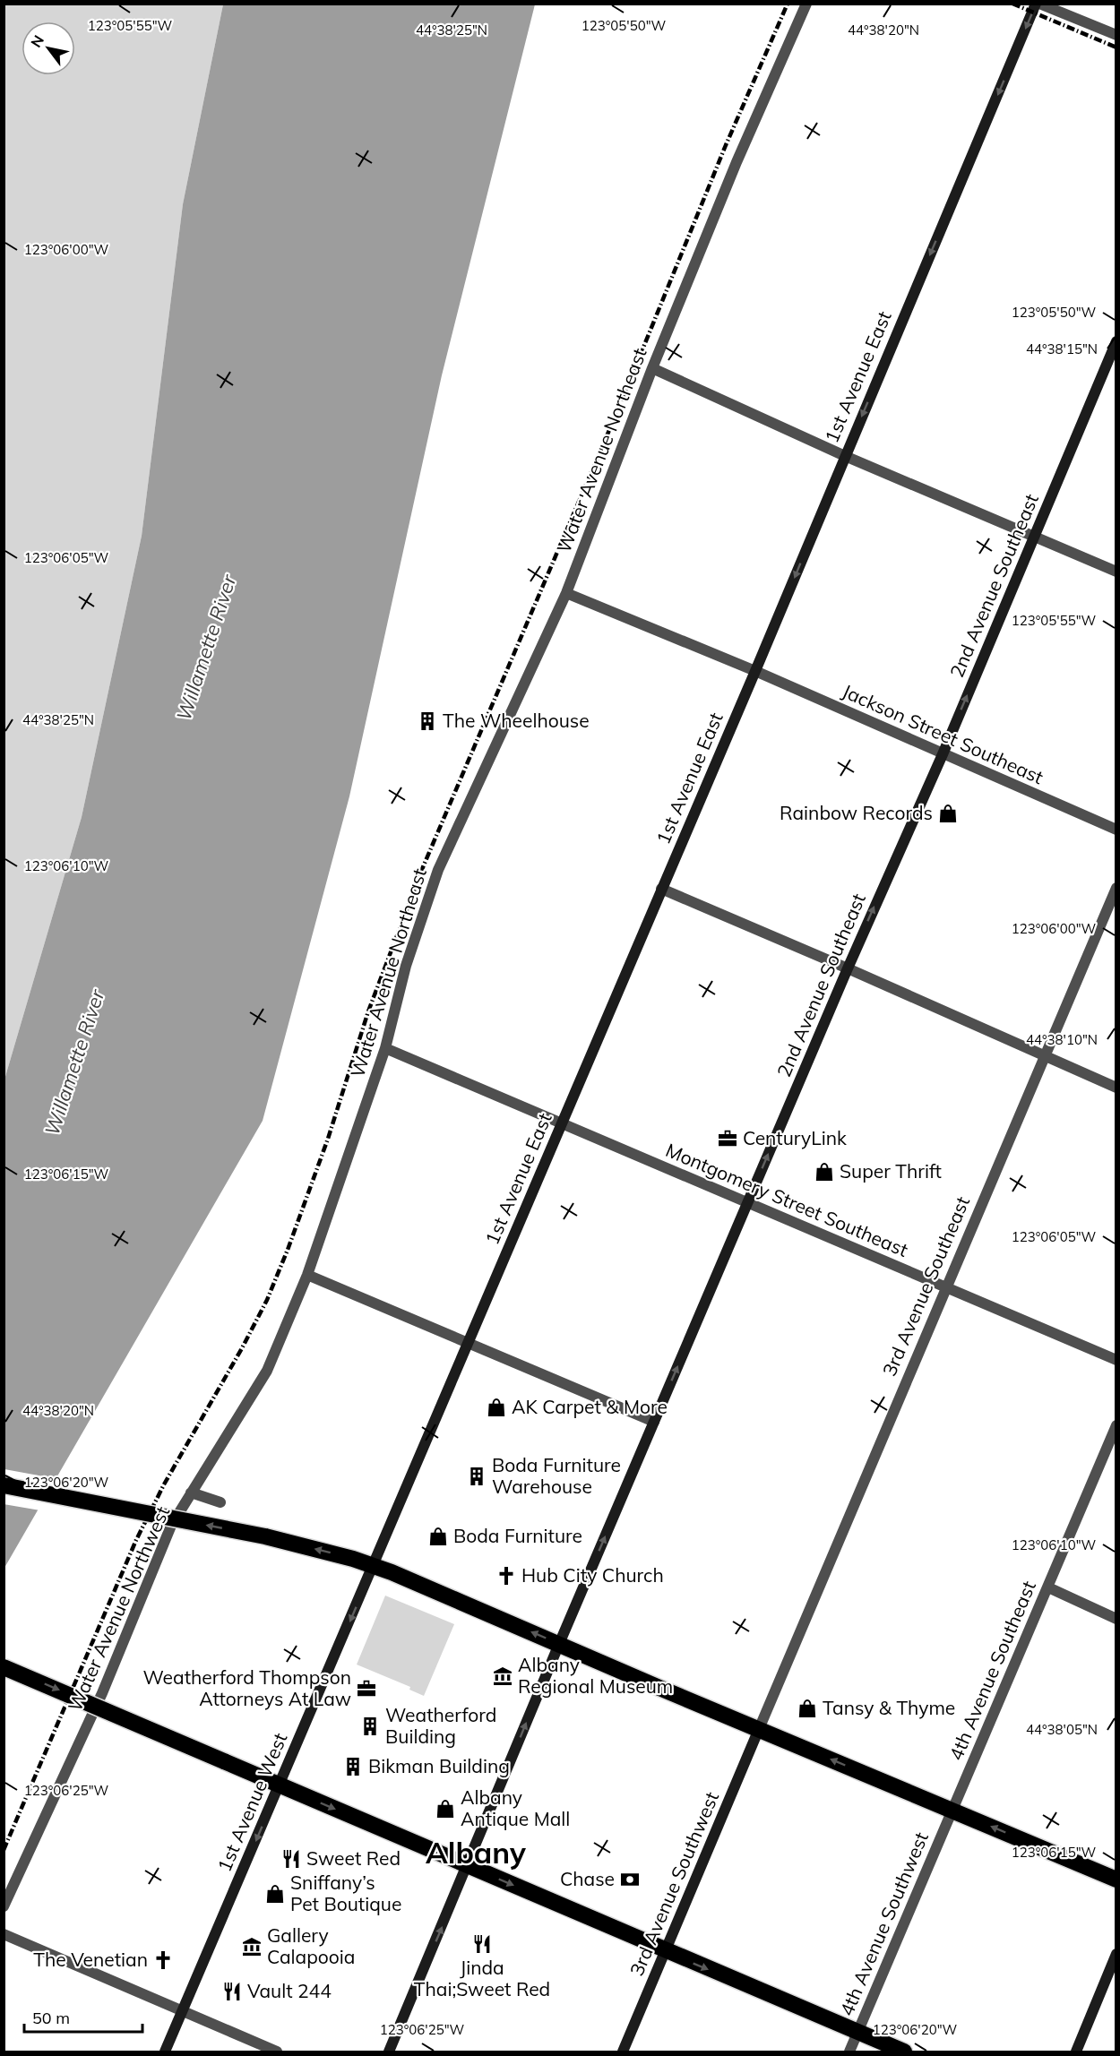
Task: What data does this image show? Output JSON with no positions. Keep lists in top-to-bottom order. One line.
{"streets":{"main road":["1st Avenue East","2nd Avenue Southeast","1st Avenue West","3rd Avenue Southwest"],"street":["Water Avenue Northeast","Jackson Street Southeast","Montgomery Street Southeast","3rd Avenue Southeast","Water Avenue Northwest","4th Avenue Southeast","4th Avenue Southwest"]},"crossings":[["1st Avenue East","Jackson Street Southeast"],["1st Avenue East","Montgomery Street Southeast"],["1st Avenue East","1st Avenue West"],["Water Avenue Northeast","Jackson Street Southeast"],["Water Avenue Northeast","Montgomery Street Southeast"],["Water Avenue Northeast","Water Avenue Northwest"],["2nd Avenue Southeast","Jackson Street Southeast"],["2nd Avenue Southeast","Montgomery Street Southeast"],["Montgomery Street Southeast","3rd Avenue Southeast"],["3rd Avenue Southeast","3rd Avenue Southwest"],["4th Avenue Southeast","4th Avenue Southwest"]],"one_way":["1st Avenue East","2nd Avenue Southeast","1st Avenue West"],"districts":["Albany"],"water":["Willamette River"],"places":{"building":["The Wheelhouse","Boda Furniture Warehouse","Weatherford Building","Bikman Building"],"shop":["Rainbow Records","Super Thrift","AK Carpet & More","Boda Furniture","Tansy & Thyme","Albany Antique Mall","Sniffany’s Pet Boutique"],"office":["CenturyLink","Weatherford Thompson Attorneys At Law"],"church":["Hub City Church","The Venetian"],"museum":["Albany Regional Museum","Gallery Calapooia"],"restaurant":["Sweet Red","Jinda Thai;Sweet Red","Vault 244"],"bank":["Chase"]},"scale_bar":"50 m","north":"top left","coordinates":["123°05'55\"W","123°05'50\"W","44°38'25\"N","44°38'20\"N","123°06'00\"W","44°38'15\"N","123°06'05\"W","123°06'10\"W","44°38'10\"N","123°06'15\"W","123°06'20\"W","44°38'05\"N","123°06'25\"W"]}
